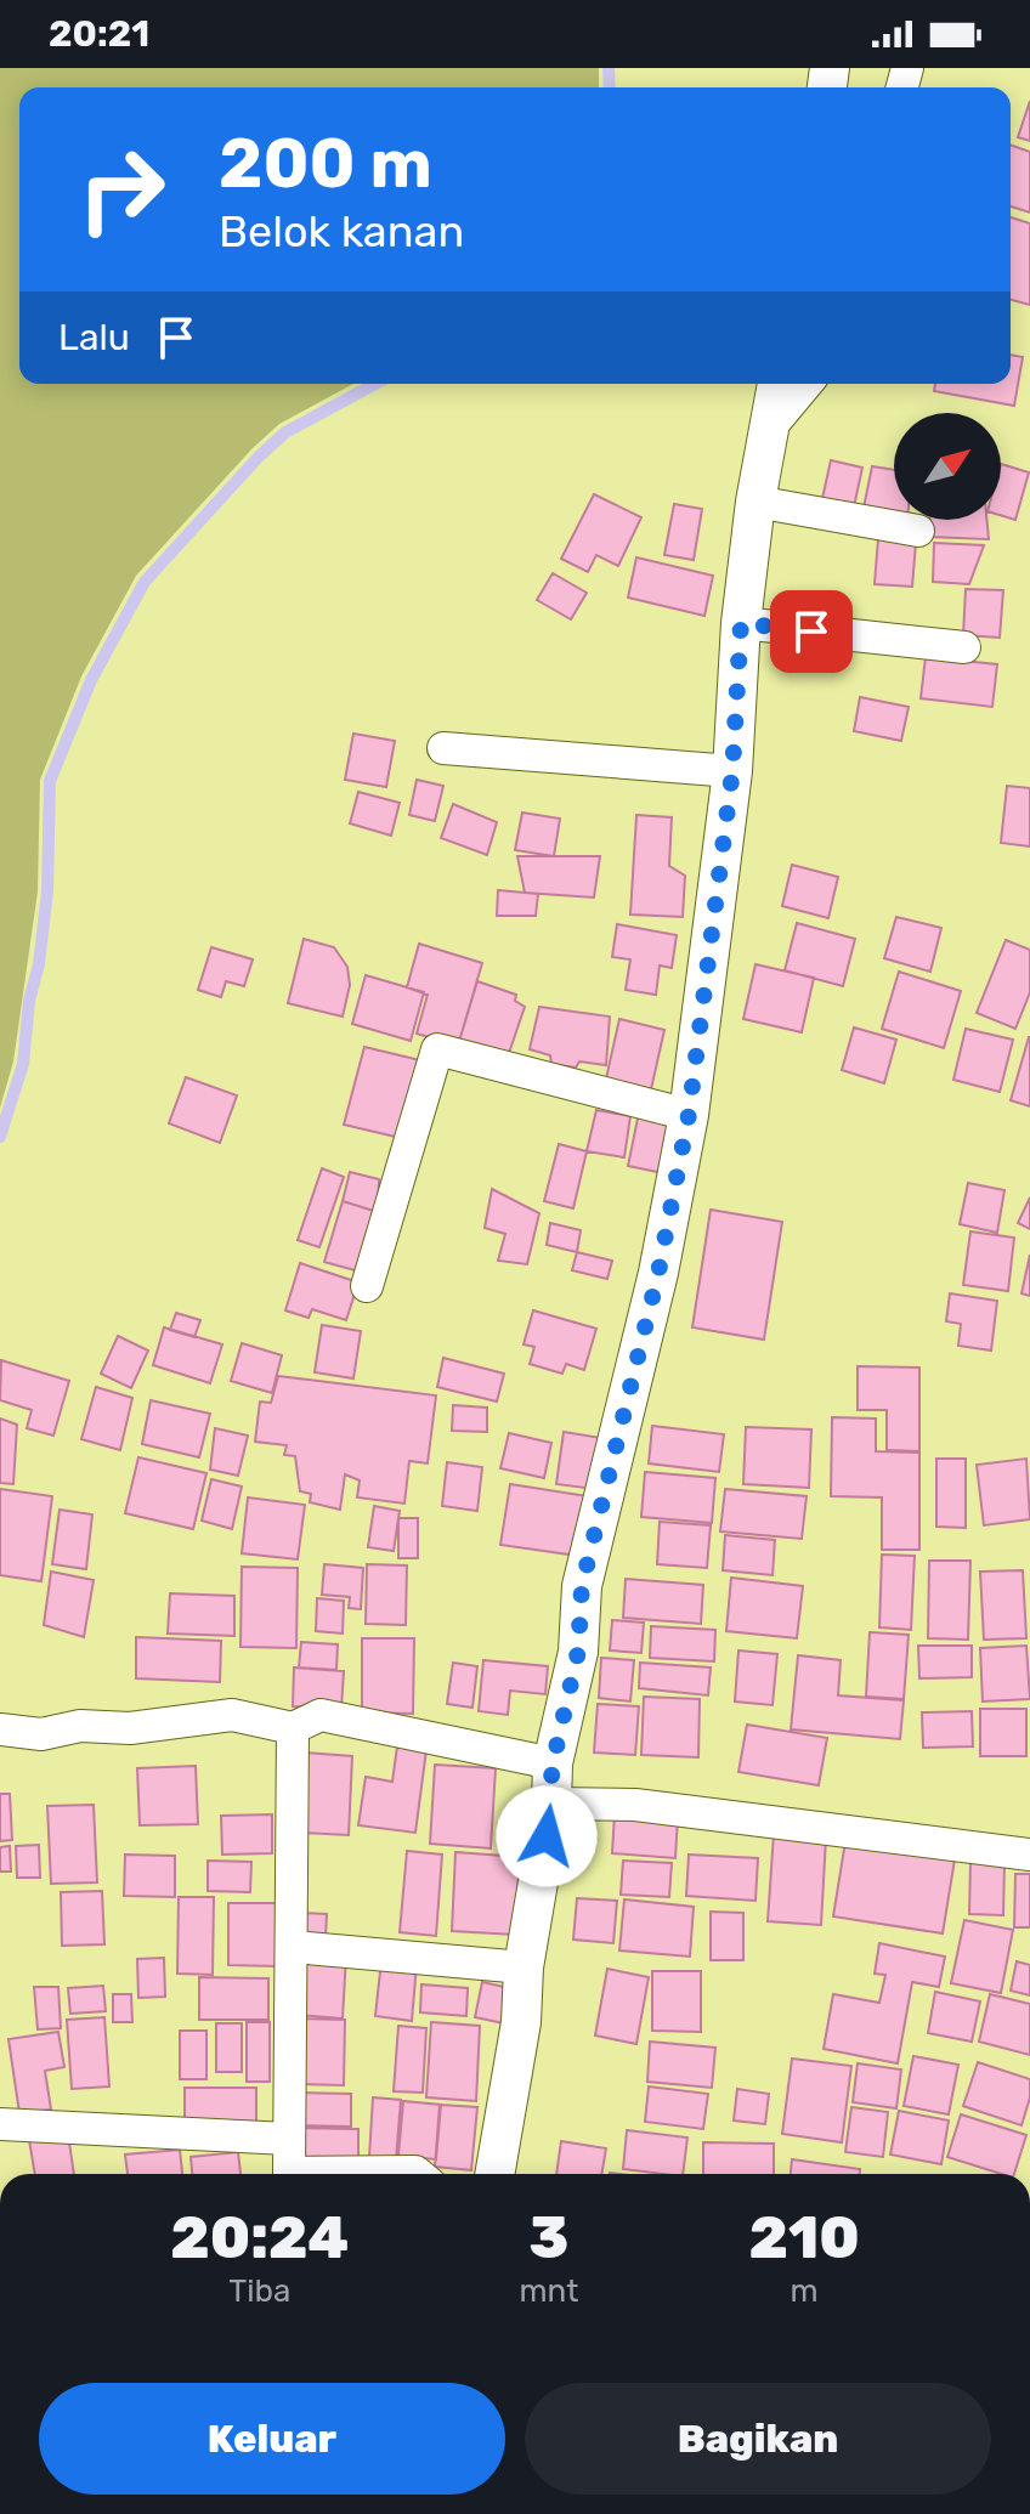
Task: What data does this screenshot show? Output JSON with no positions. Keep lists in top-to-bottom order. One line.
{"north":"top right","page":{"status":"20:21","turn":["200 m","Belok kanan"],"then":"Lalu","eta":["20:24","Tiba","3","mnt","210","m"],"buttons":["Keluar","Bagikan"]}}
